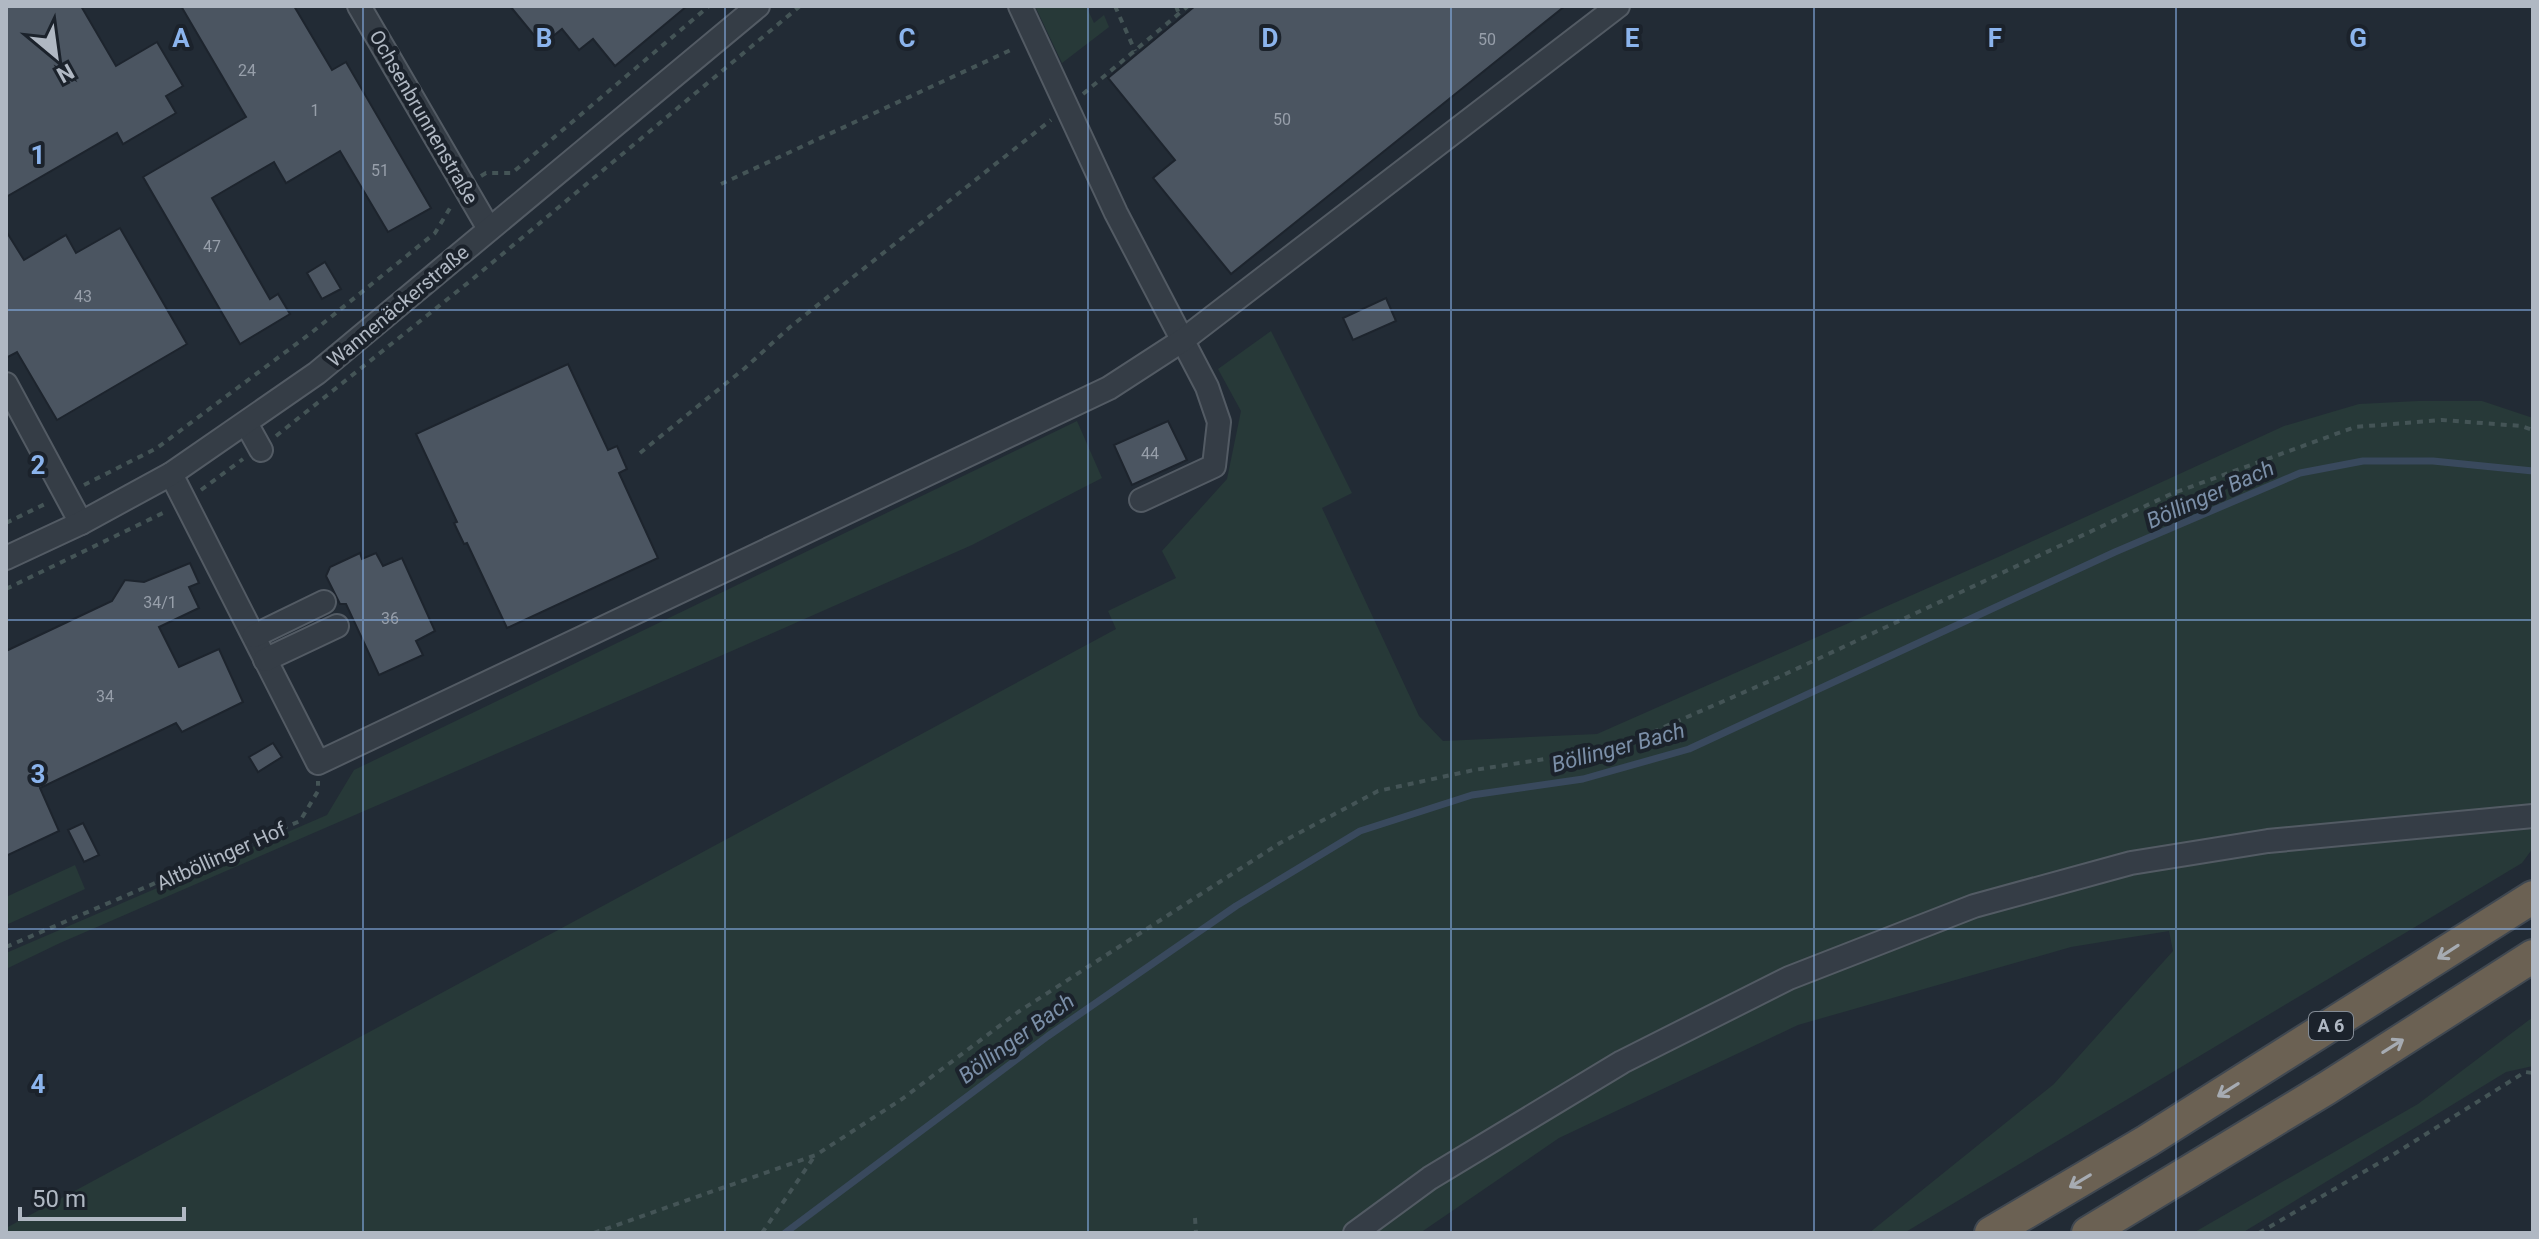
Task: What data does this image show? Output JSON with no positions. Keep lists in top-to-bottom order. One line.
{"streets":{"highway":["A 6"],"street":["Ochsenbrunnenstraße","Wannenäckerstraße"],"path":["Altböllinger Hof"]},"crossings":[["Ochsenbrunnenstraße","Wannenäckerstraße"]],"water":["Böllinger Bach"],"house_numbers":["50","24","1","50","51","47","43","44","34/1","36","34"],"scale_bar":"50 m","north":"bottom right","grid":{"columns":["A","B","C","D","E","F","G"],"rows":["1","2","3","4"]}}
